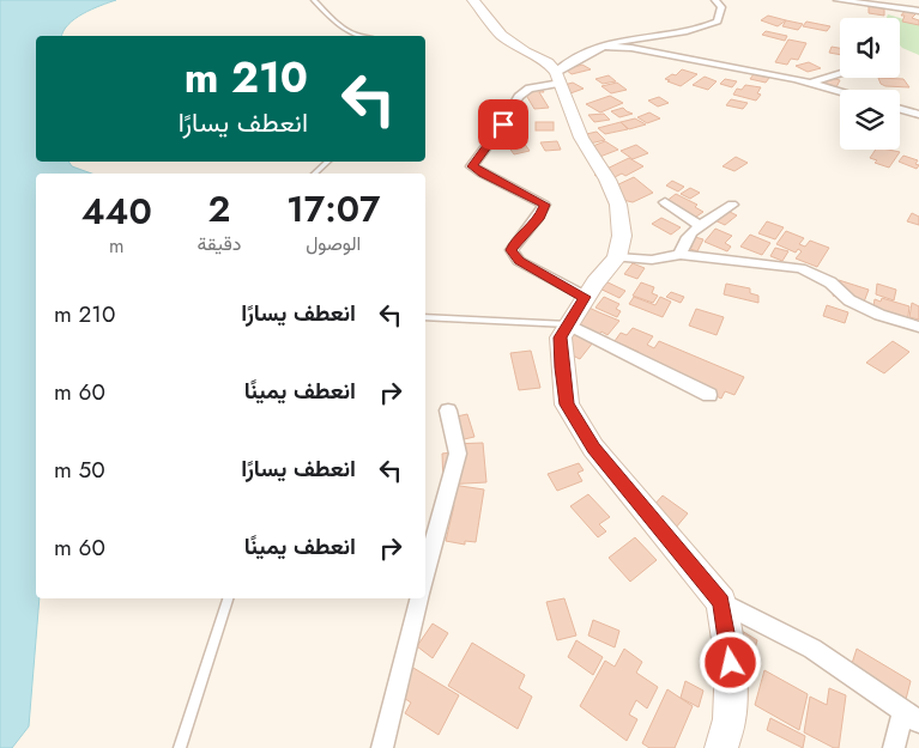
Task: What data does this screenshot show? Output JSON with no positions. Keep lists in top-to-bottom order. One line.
{"page":{"turn":["210 m","انعطف يسارًا"],"eta":["17:07","الوصول","2","دقيقة","440","m"],"list":[{"name":"انعطف يسارًا","value":"210 m"},{"name":"انعطف يمينًا","value":"60 m"},{"name":"انعطف يسارًا","value":"50 m"},{"name":"انعطف يمينًا","value":"60 m"}]}}
